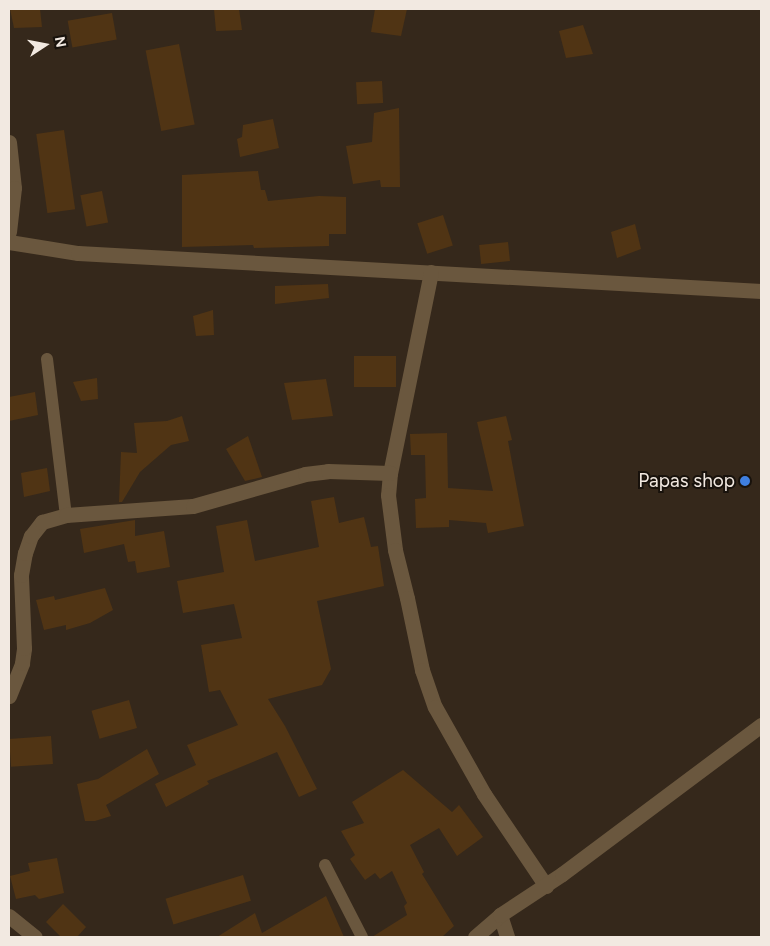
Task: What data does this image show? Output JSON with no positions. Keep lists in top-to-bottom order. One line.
{"places":["Papas shop"],"north":"right"}
